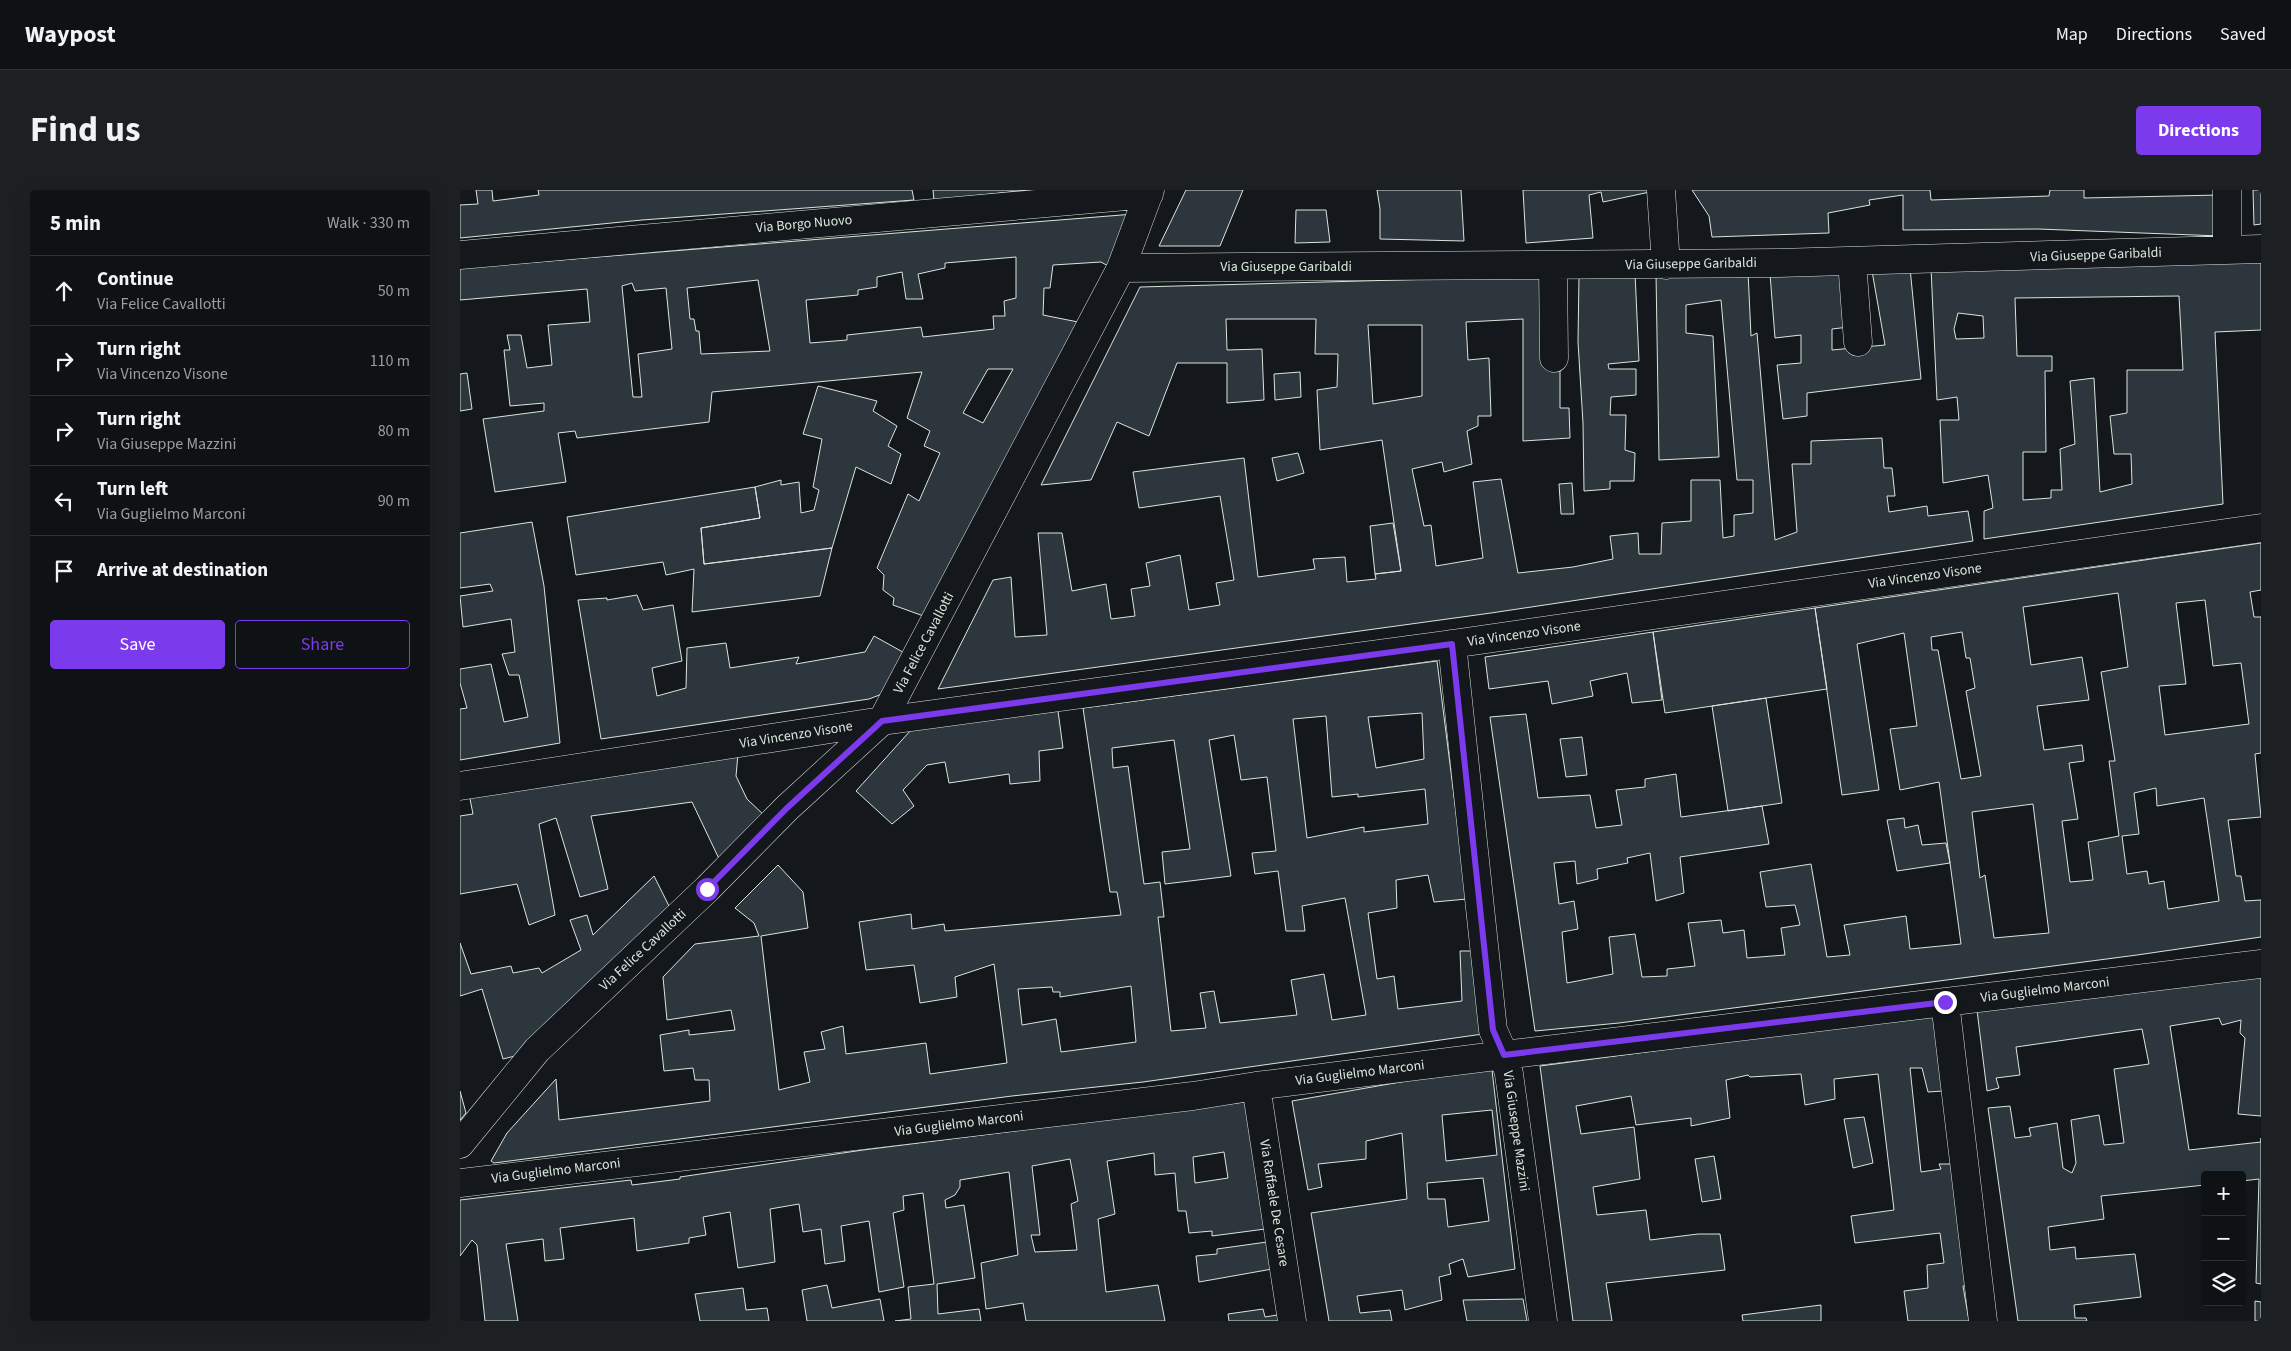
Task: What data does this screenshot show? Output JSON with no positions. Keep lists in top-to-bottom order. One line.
{"streets":{"street":["Via Borgo Nuovo","Via Giuseppe Garibaldi","Via Vincenzo Visone","Via Felice Cavallotti","Via Guglielmo Marconi","Via Giuseppe Mazzini","Via Raffaele De Cesare"]},"crossings":[["Via Borgo Nuovo","Via Felice Cavallotti"],["Via Giuseppe Garibaldi","Via Felice Cavallotti"],["Via Vincenzo Visone","Via Felice Cavallotti"],["Via Vincenzo Visone","Via Giuseppe Mazzini"],["Via Guglielmo Marconi","Via Giuseppe Mazzini"],["Via Guglielmo Marconi","Via Raffaele De Cesare"]],"page":{"header":"Waypost","nav":["Map","Directions","Saved"],"title":"Find us","buttons":["Directions",["Save","Share"]],"heading":["5 min","Walk · 330 m"],"list":[["Continue","Via Felice Cavallotti","50 m"],["Turn right","Via Vincenzo Visone","110 m"],["Turn right","Via Giuseppe Mazzini","80 m"],["Turn left","Via Guglielmo Marconi","90 m"],"Arrive at destination"],"map_buttons":["+","−"]}}
